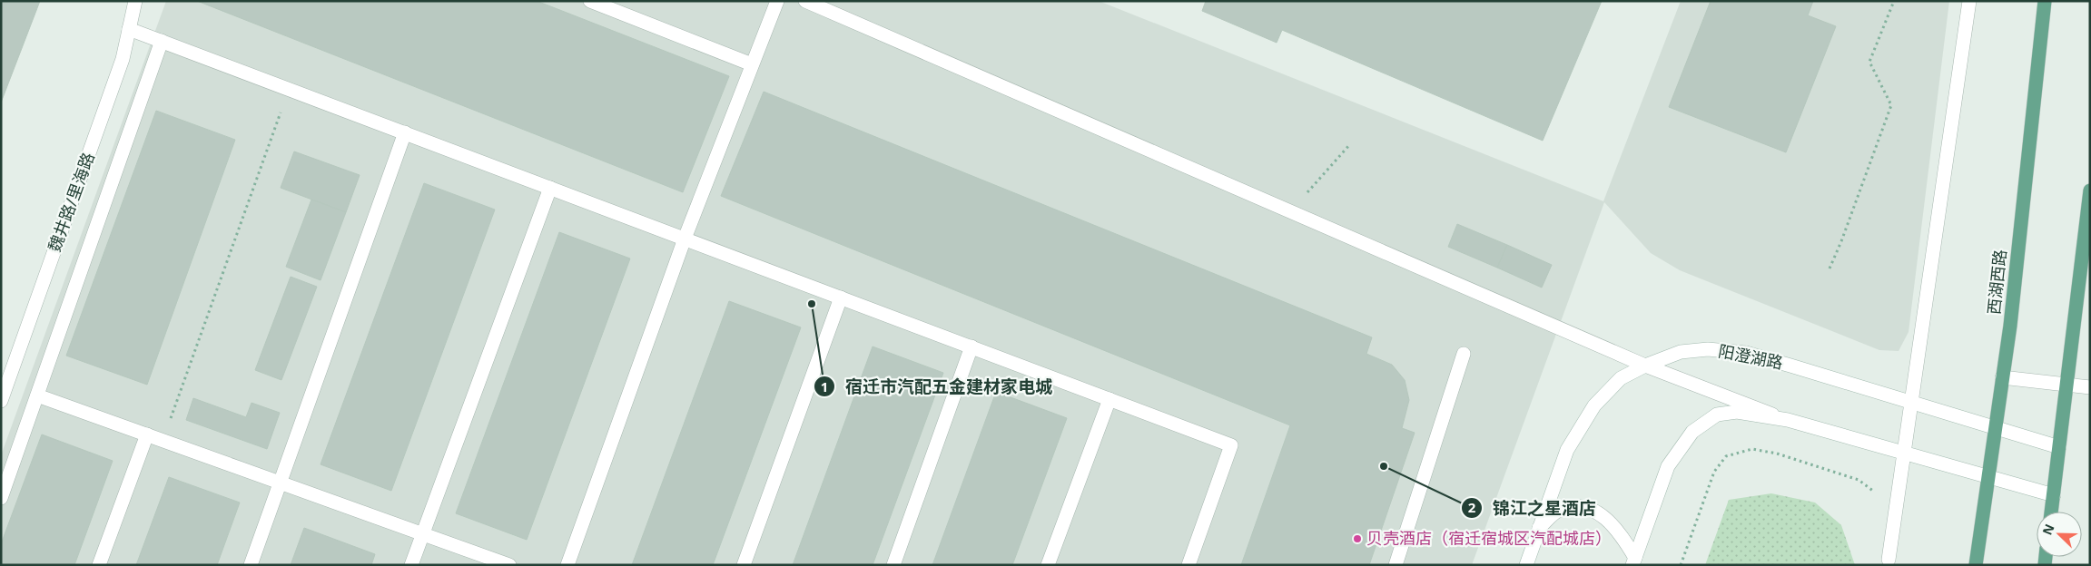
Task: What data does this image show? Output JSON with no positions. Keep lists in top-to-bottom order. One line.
{"streets":{"main road":["西湖西路"],"street":["魏井路/里海路","阳澄湖路"]},"crossings":[["西湖西路","阳澄湖路"]],"places":["宿迁市汽配五金建材家电城","锦江之星酒店","贝壳酒店（宿迁宿城区汽配城店）"],"north":"top left"}
